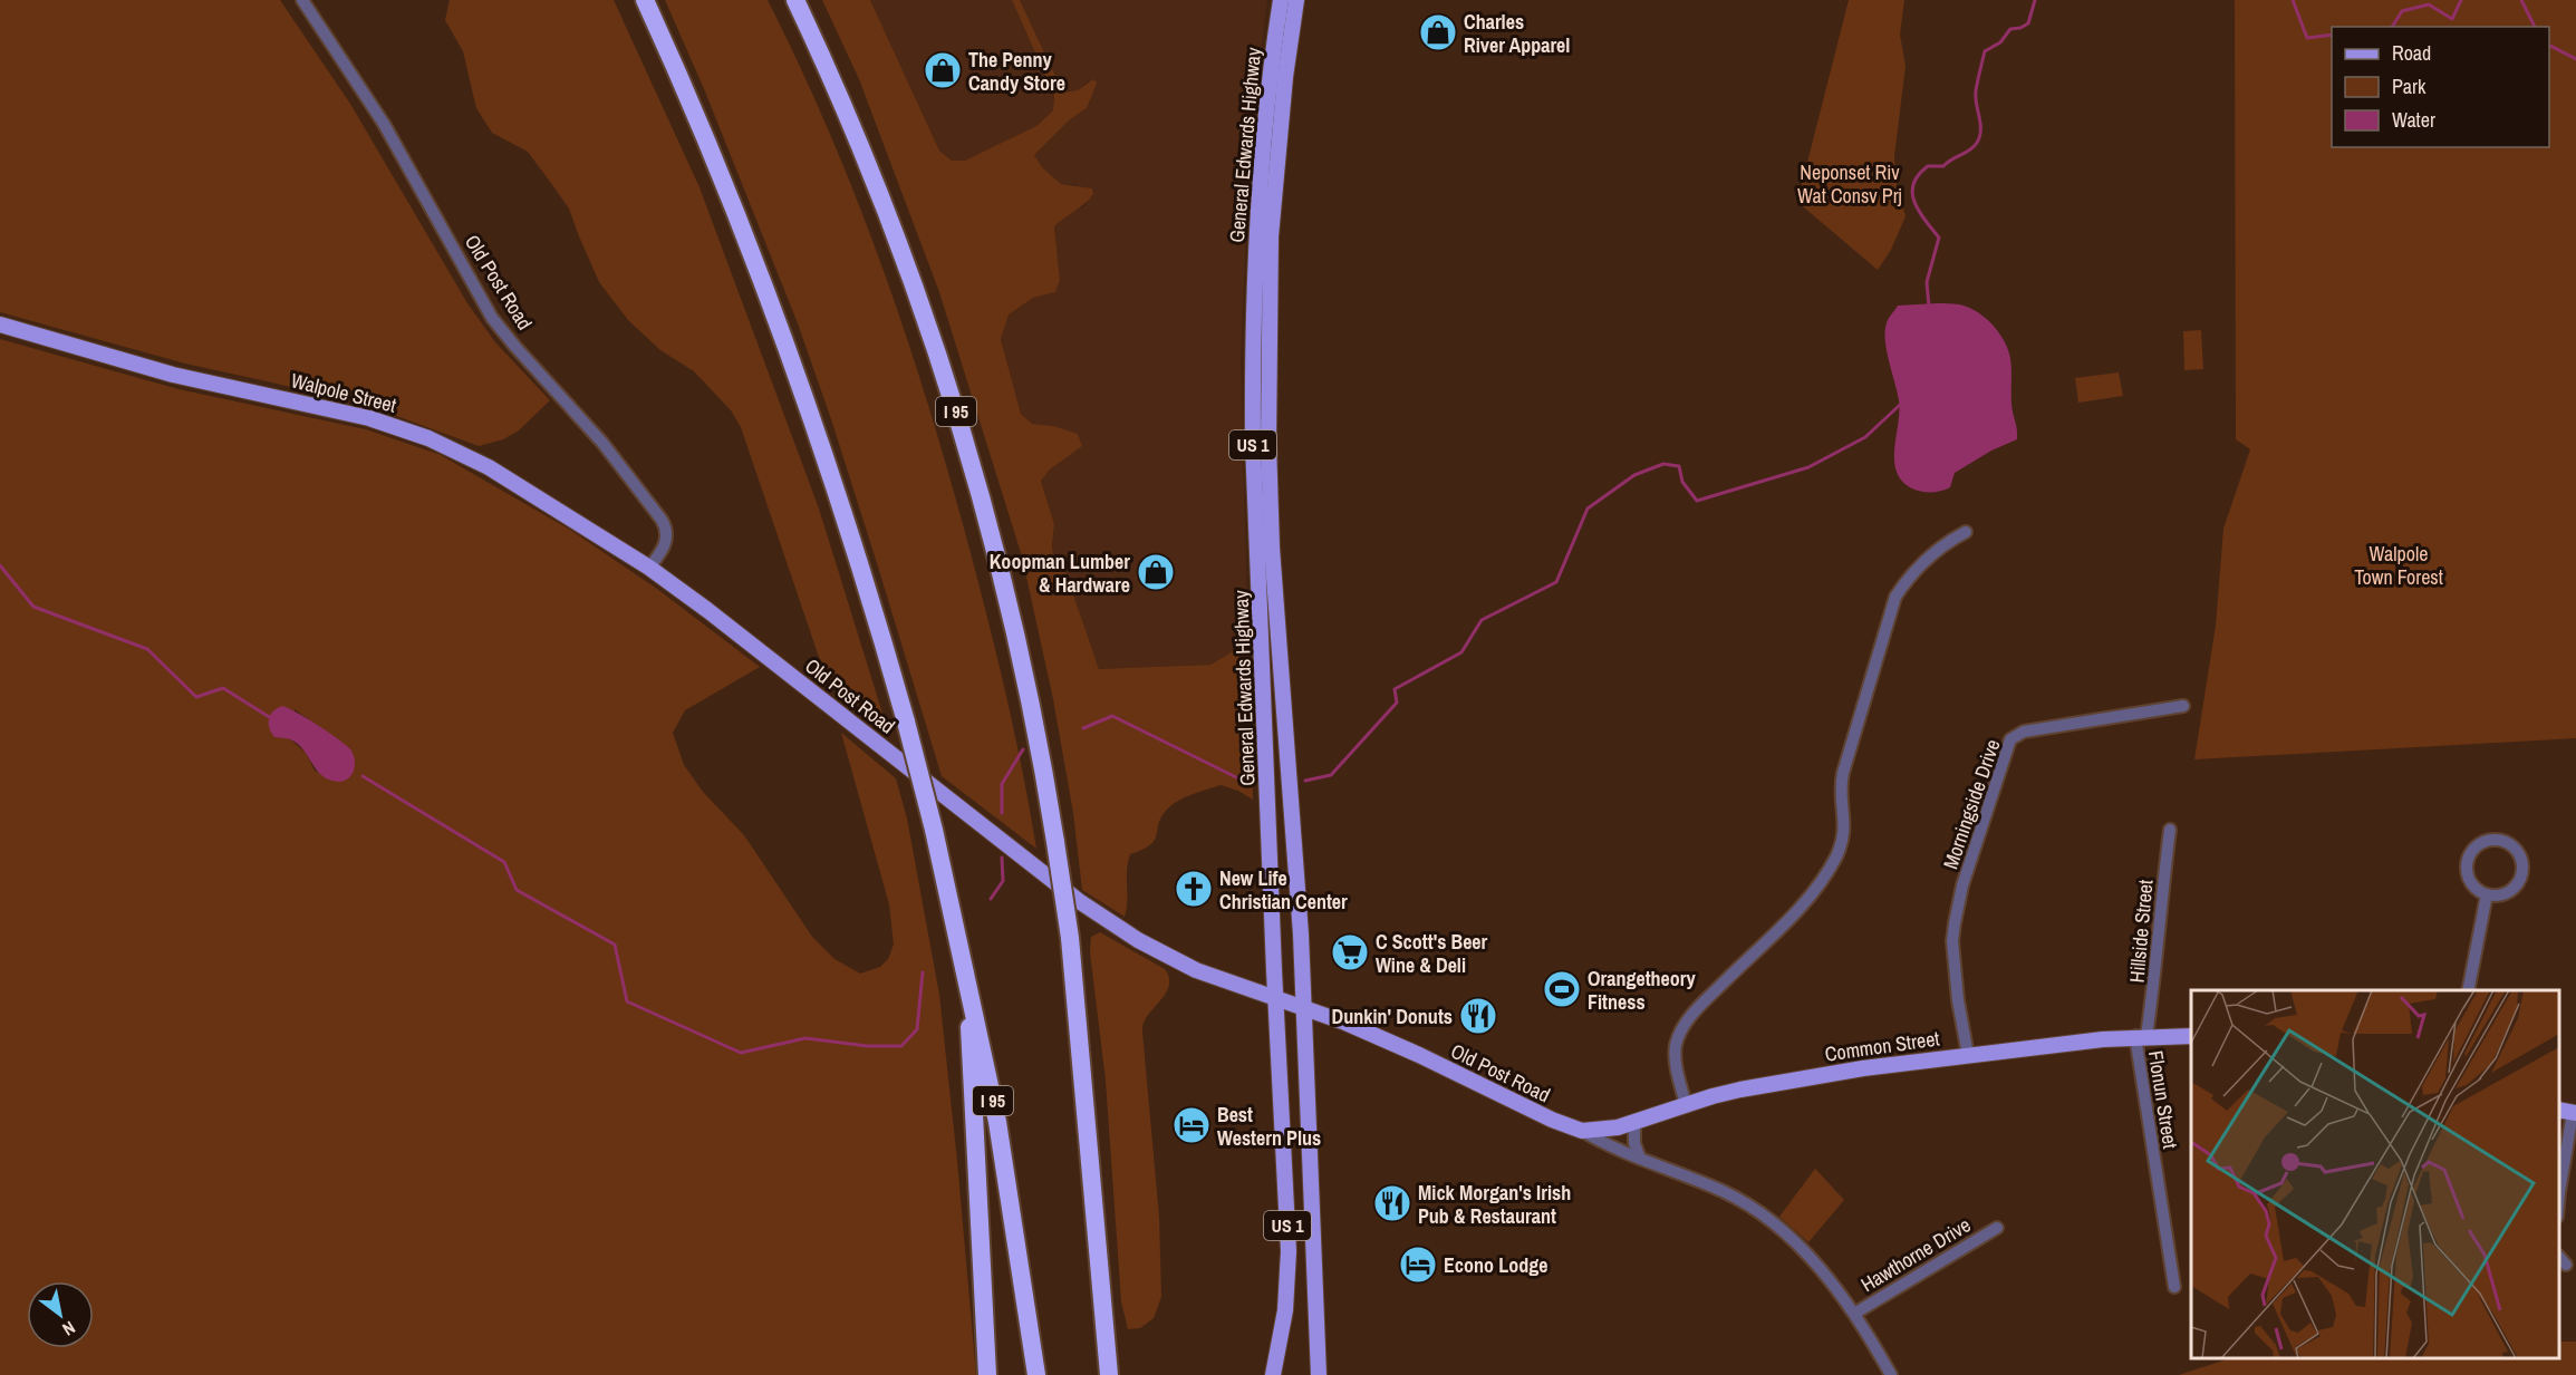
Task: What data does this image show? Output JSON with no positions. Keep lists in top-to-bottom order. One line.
{"streets":{"highway":["I 95"],"main road":["General Edwards Highway","Old Post Road","Walpole Street","US 1","Common Street"],"street":["Morningside Drive","Hillside Street","Flonun Street","Hawthorne Drive"]},"crossings":[["General Edwards Highway","Old Post Road"],["Old Post Road","Walpole Street"],["Old Post Road","Common Street"],["Old Post Road","Hawthorne Drive"],["Morningside Drive","Common Street"],["Hillside Street","Common Street"],["Hillside Street","Flonun Street"],["Common Street","Flonun Street"]],"parks":["Neponset Riv Wat Consv Prj","Walpole Town Forest"],"places":{"shop":["Charles River Apparel","The Penny Candy Store","Koopman Lumber & Hardware"],"church":["New Life Christian Center"],"supermarket":["C Scott's Beer Wine & Deli"],"sports":["Orangetheory Fitness"],"restaurant":["Dunkin' Donuts","Mick Morgan's Irish Pub & Restaurant"],"hotel":["Best Western Plus","Econo Lodge"]},"legend":["Road","Park","Water"],"north":"bottom right"}
